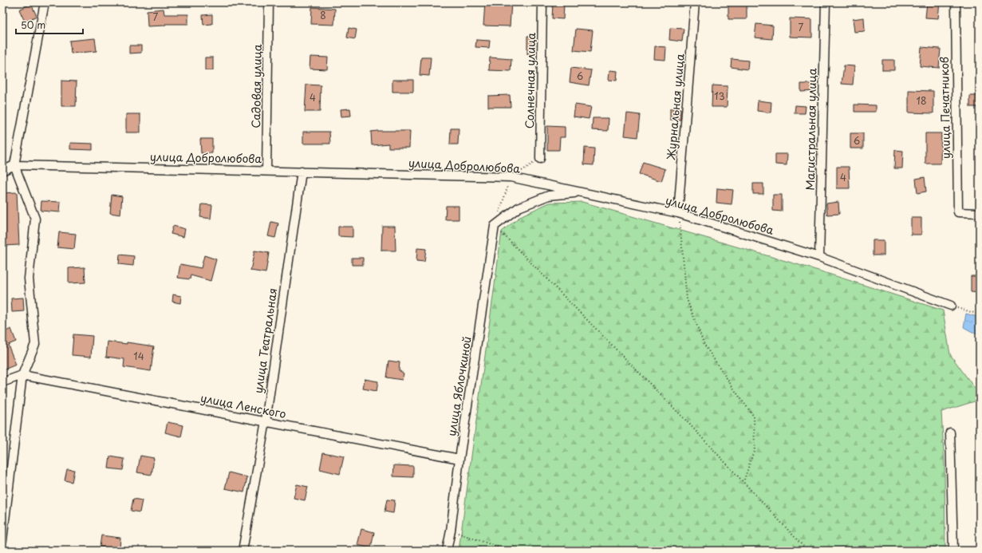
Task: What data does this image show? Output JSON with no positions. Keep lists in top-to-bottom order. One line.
{"streets":{"street":["Солнечная улица","Садовая улица","Журнальная улица","улица Печатников","Магистральная улица","улица Добролюбова","улица Театральная","улица Яблочкиной","улица Ленского"]},"crossings":[["Садовая улица","улица Добролюбова"],["Журнальная улица","улица Добролюбова"],["Магистральная улица","улица Добролюбова"],["улица Добролюбова","улица Театральная"],["улица Театральная","улица Ленского"],["улица Яблочкиной","улица Ленского"]],"house_numbers":["8","7","7","6","13","4","18","6","4","14"],"scale_bar":"50 m"}
